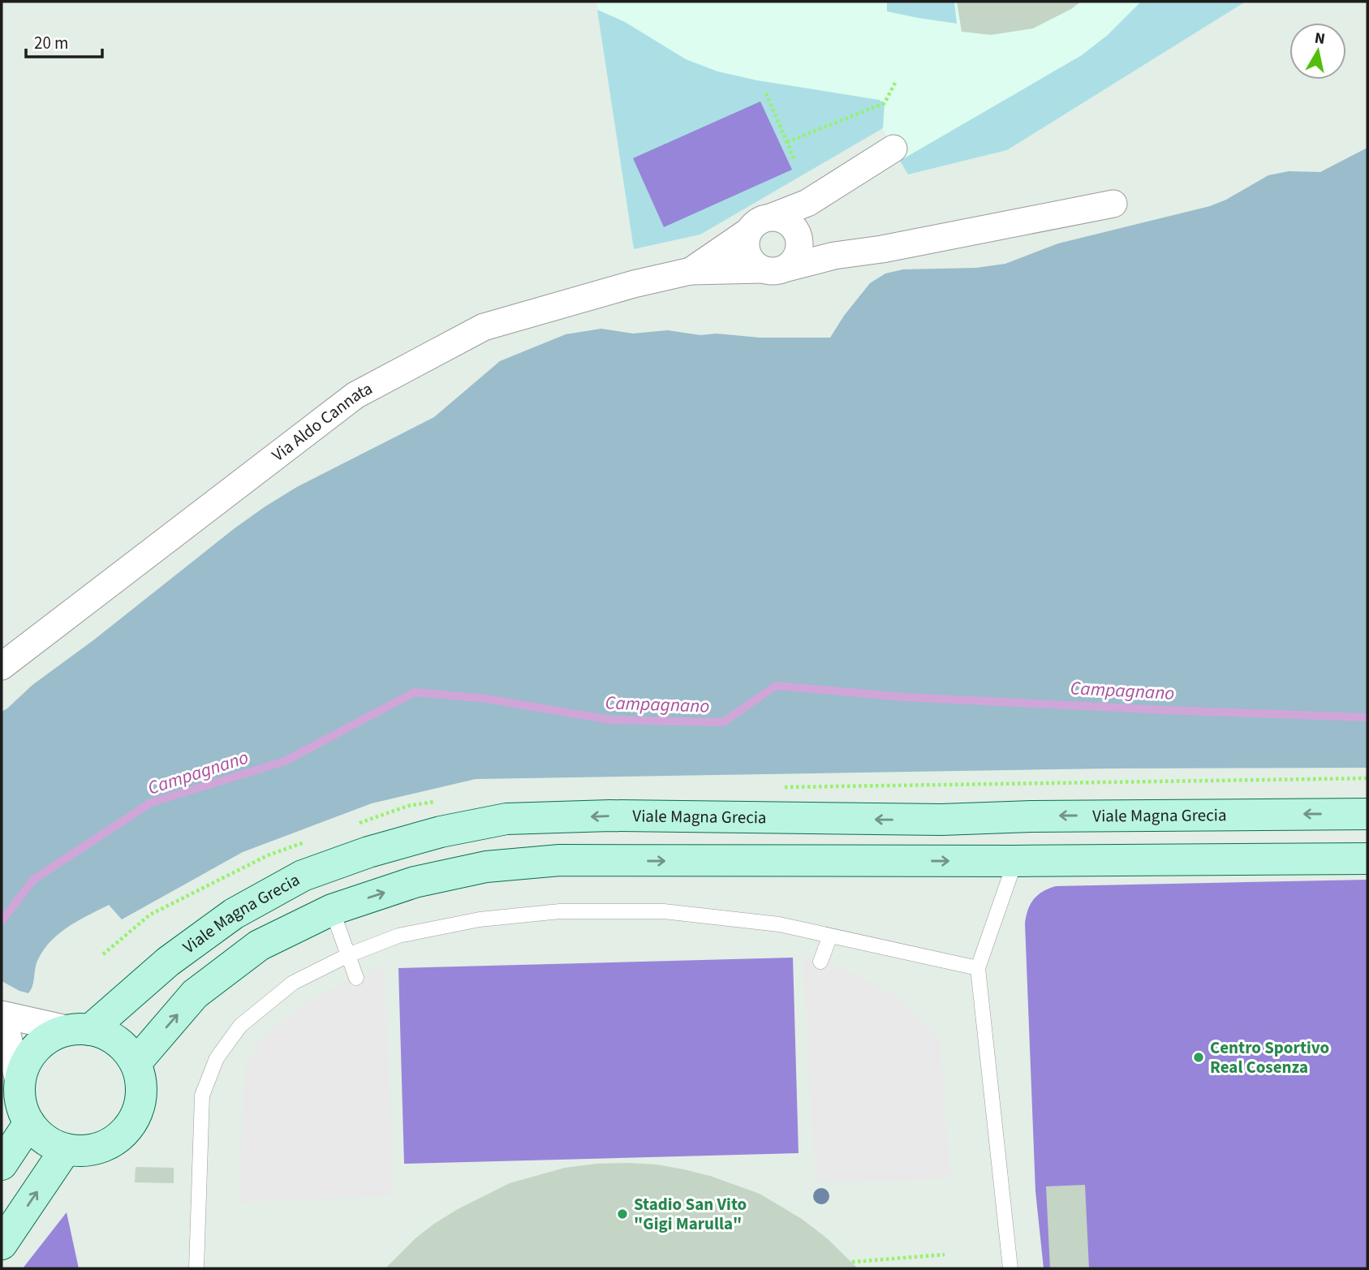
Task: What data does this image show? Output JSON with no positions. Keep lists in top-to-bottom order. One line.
{"streets":{"street":["Via Aldo Cannata","Viale Magna Grecia"]},"water":["Campagnano"],"places":["Centro Sportivo Real Cosenza","Stadio San Vito \"Gigi Marulla\""],"scale_bar":"20 m","north":"top"}
